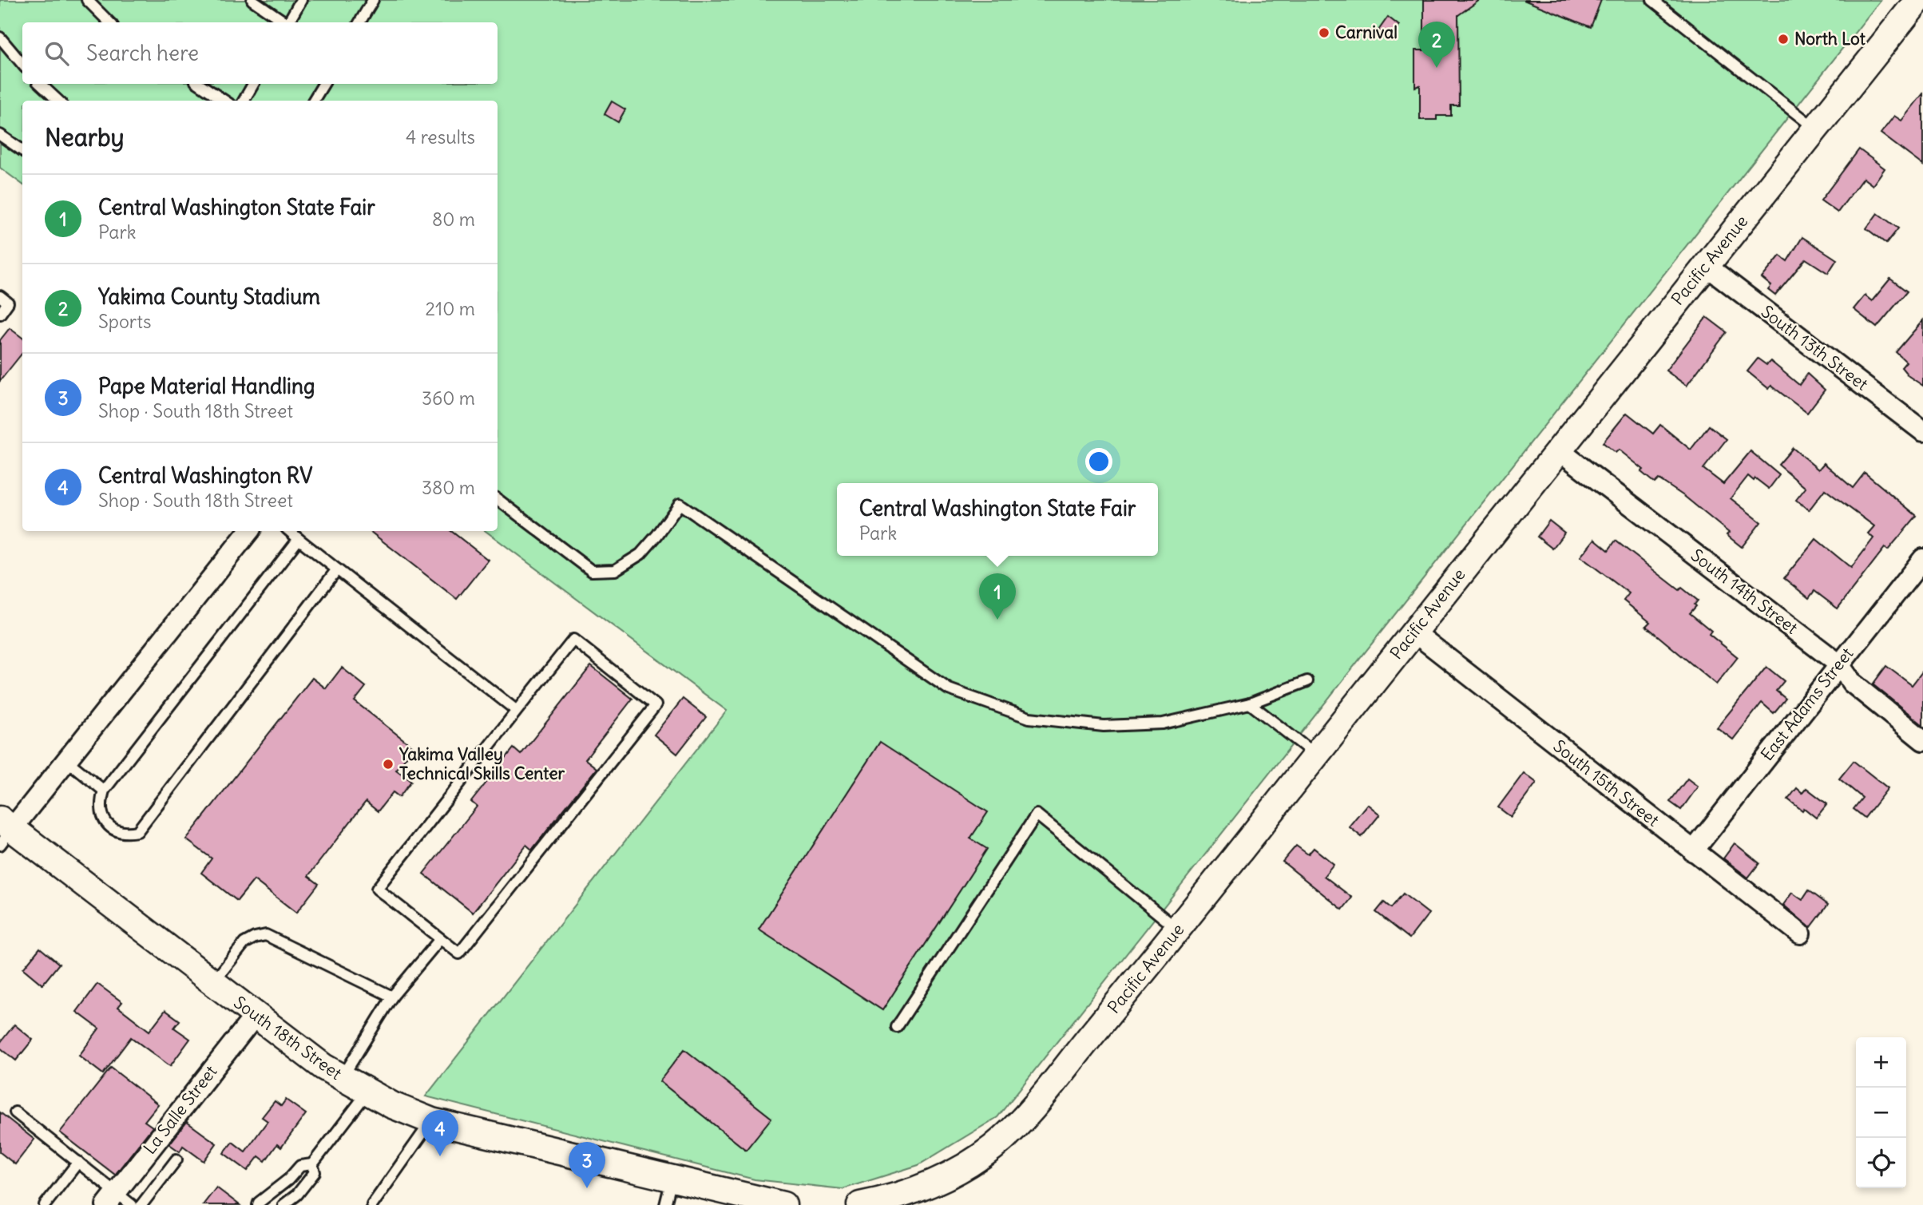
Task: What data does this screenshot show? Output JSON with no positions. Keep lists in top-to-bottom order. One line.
{"streets":{"street":["Pacific Avenue","South 13th Street","South 14th Street","East Adams Street","South 15th Street","South 18th Street","La Salle Street"]},"crossings":[["Pacific Avenue","South 13th Street"],["Pacific Avenue","South 14th Street"],["Pacific Avenue","South 15th Street"],["South 14th Street","East Adams Street"],["East Adams Street","South 15th Street"],["South 18th Street","La Salle Street"]],"places":["Carnival","North Lot","Yakima Valley Technical Skills Center"],"page":{"pins":["2","1","4","3"],"search":"Search here","heading":["Nearby","4 results"],"list":[{"mark":"1","name":"Central Washington State Fair","note":"Park","value":"80 m"},{"mark":"2","name":"Yakima County Stadium","note":"Sports","value":"210 m"},{"mark":"3","name":"Pape Material Handling","note":"Shop · South 18th Street","value":"360 m"},{"mark":"4","name":"Central Washington RV","note":"Shop · South 18th Street","value":"380 m"}],"popup":["Central Washington State Fair","Park"],"map_buttons":["+","−"]}}
